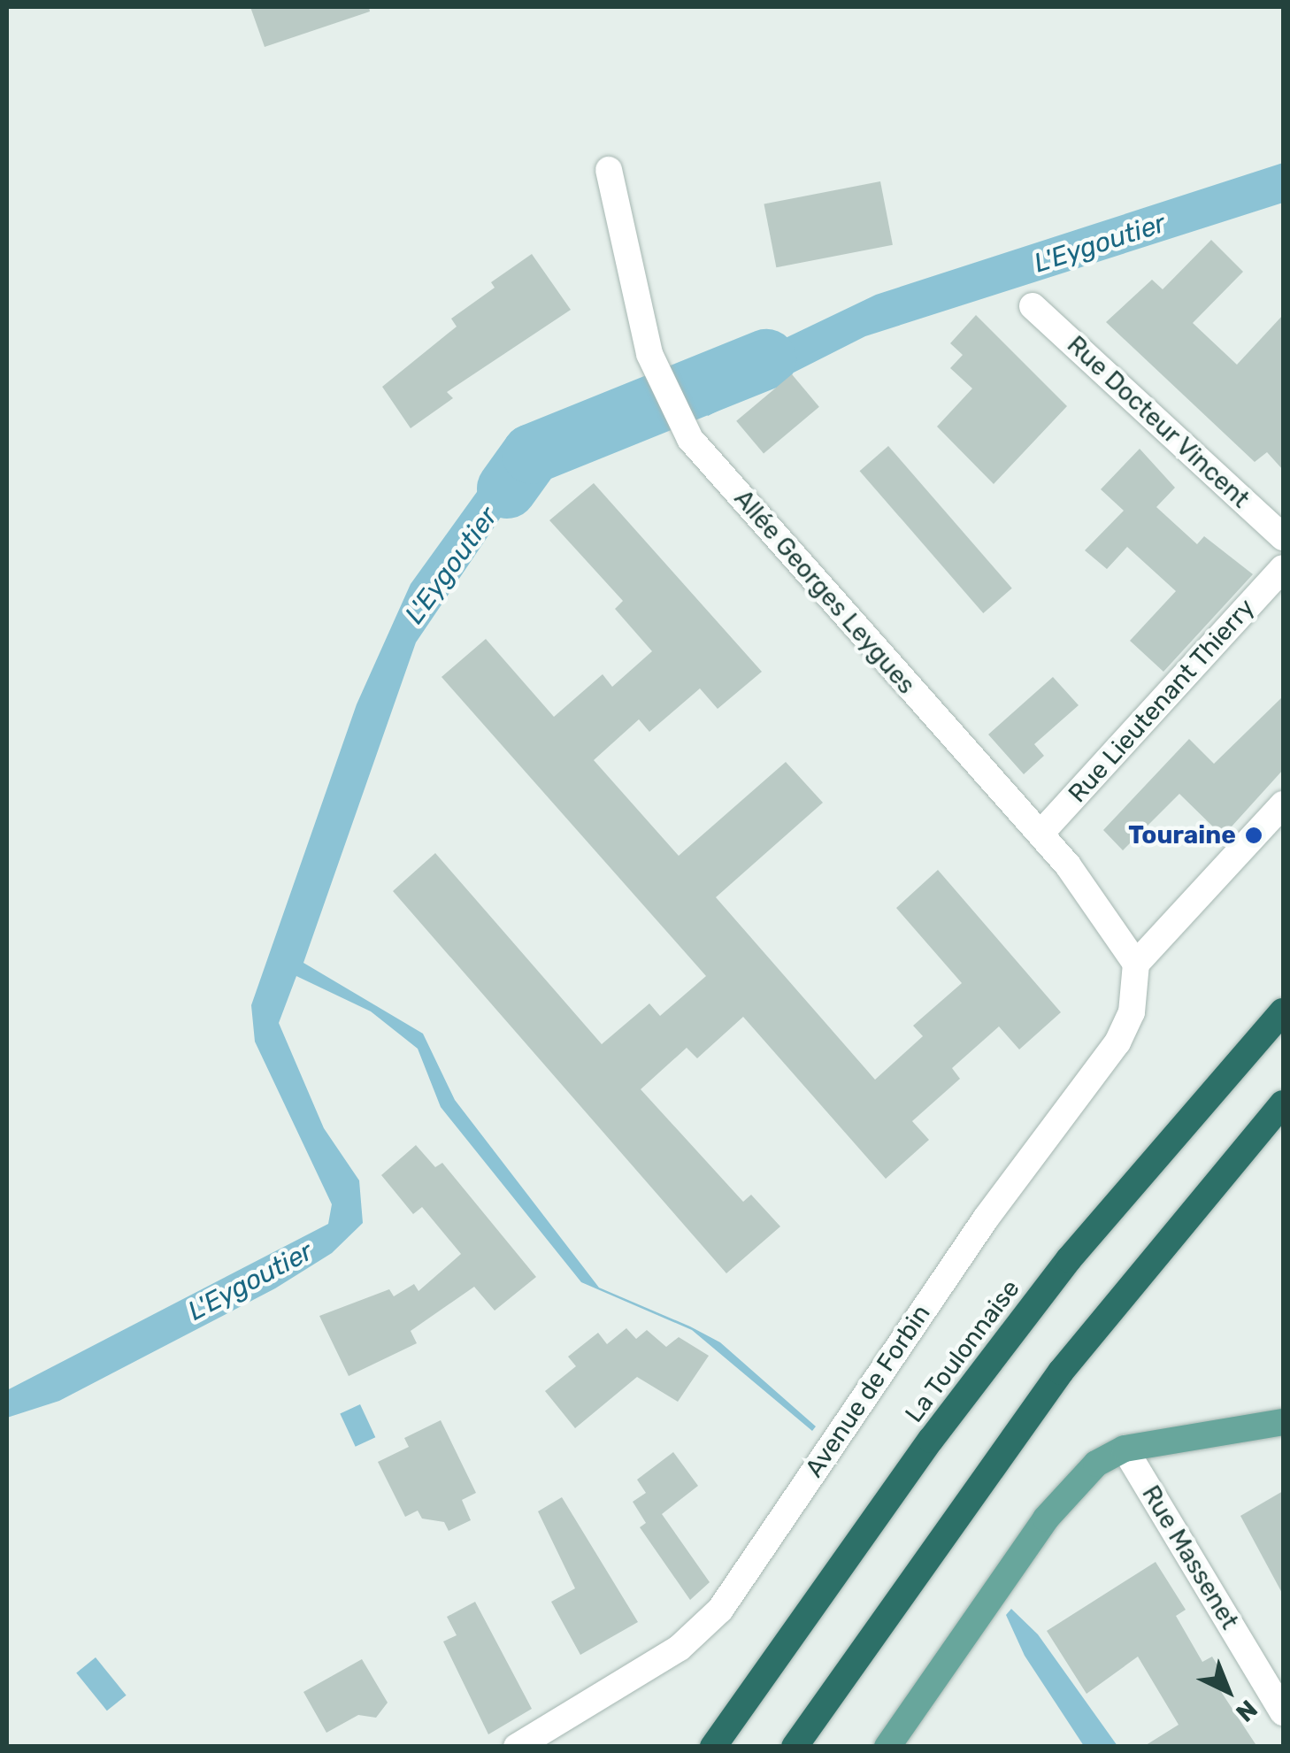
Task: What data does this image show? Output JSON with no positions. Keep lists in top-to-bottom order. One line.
{"streets":{"highway":["La Toulonnaise"],"street":["Rue Docteur Vincent","Allée Georges Leygues","Rue Lieutenant Thierry","Avenue de Forbin","Rue Massenet"]},"crossings":[["Allée Georges Leygues","Rue Lieutenant Thierry"],["Allée Georges Leygues","Avenue de Forbin"]],"water":["L'Eygoutier"],"places":["Touraine"],"north":"bottom right"}
